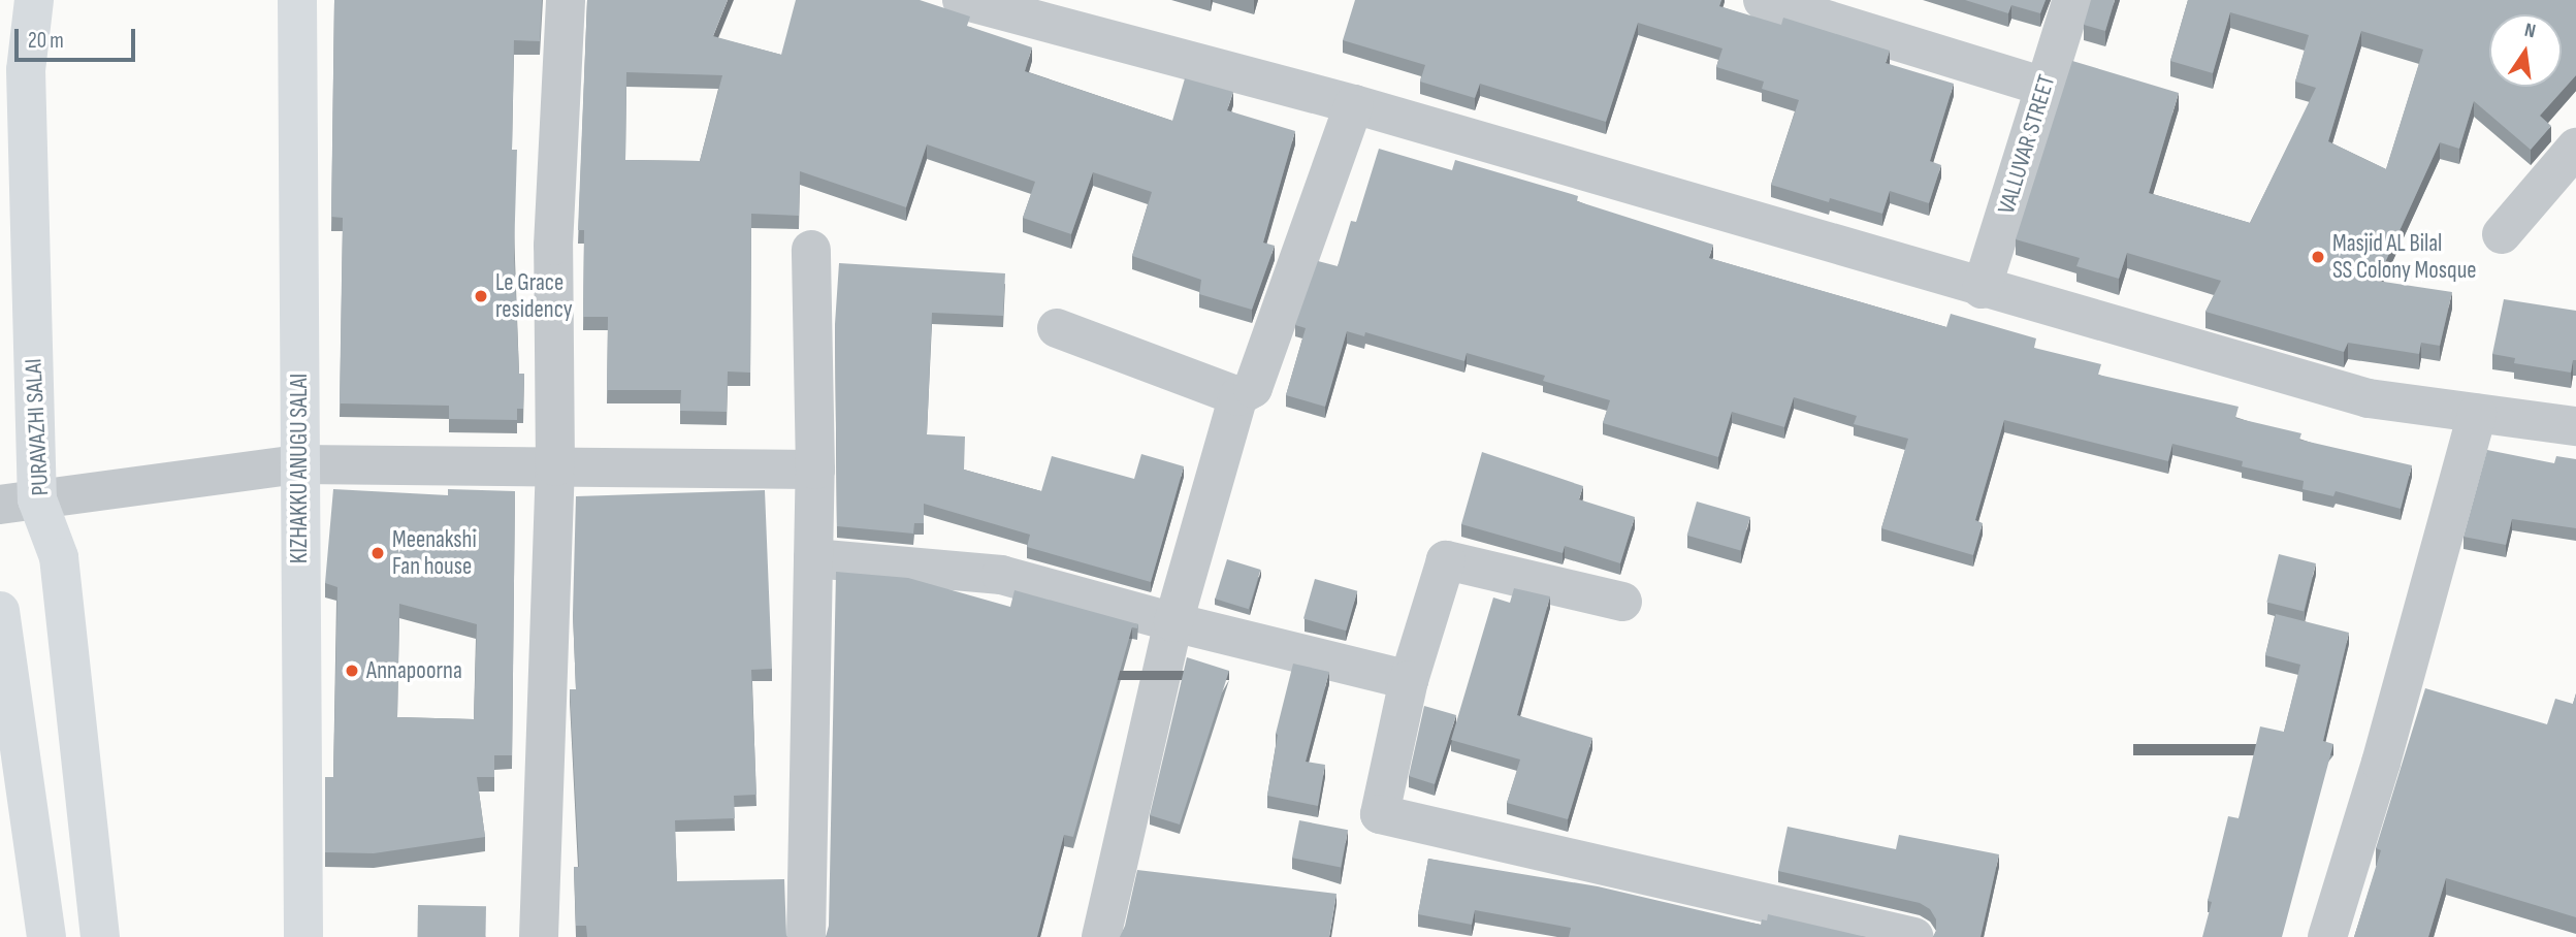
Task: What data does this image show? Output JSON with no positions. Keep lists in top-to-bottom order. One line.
{"streets":{"main road":["PURAVAZHI SALAI","KIZHAKKU ANUGU SALAI"],"street":["VALLUVAR STREET"]},"places":["Masjid AL Bilal SS Colony Mosque","Le Grace residency","Meenakshi Fan house","Annapoorna"],"scale_bar":"20 m","north":"top"}
